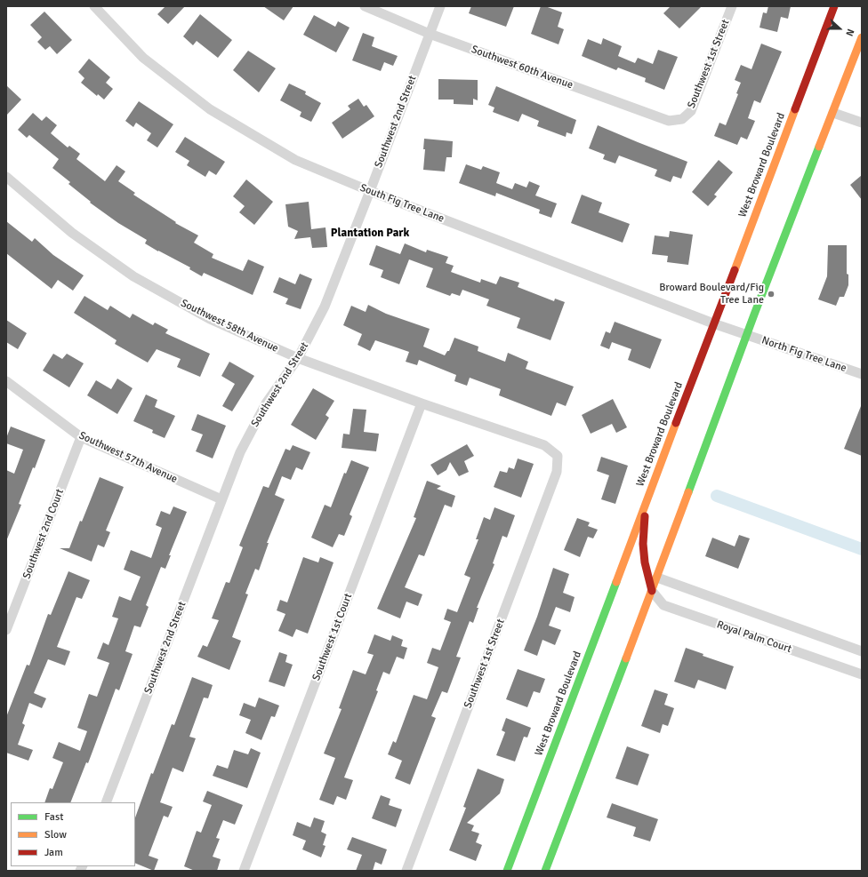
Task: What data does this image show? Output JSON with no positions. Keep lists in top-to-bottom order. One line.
{"streets":{"main road":["West Broward Boulevard"],"street":["Southwest 1st Street","Southwest 60th Avenue","Southwest 2nd Street","South Fig Tree Lane","Southwest 58th Avenue","North Fig Tree Lane","Southwest 57th Avenue","Southwest 2nd Court","Southwest 1st Court","Royal Palm Court"]},"crossings":[["Southwest 1st Street","Southwest 60th Avenue"],["Southwest 1st Street","Southwest 58th Avenue"],["Southwest 60th Avenue","Southwest 2nd Street"],["Southwest 2nd Street","South Fig Tree Lane"],["Southwest 2nd Street","Southwest 58th Avenue"],["Southwest 2nd Street","Southwest 57th Avenue"],["West Broward Boulevard","South Fig Tree Lane"],["South Fig Tree Lane","North Fig Tree Lane"],["Southwest 58th Avenue","Southwest 1st Court"],["Southwest 57th Avenue","Southwest 2nd Court"]],"districts":["Plantation Park"],"places":["Broward Boulevard/Fig Tree Lane"],"legend":["Fast","Slow","Jam"],"north":"right"}
